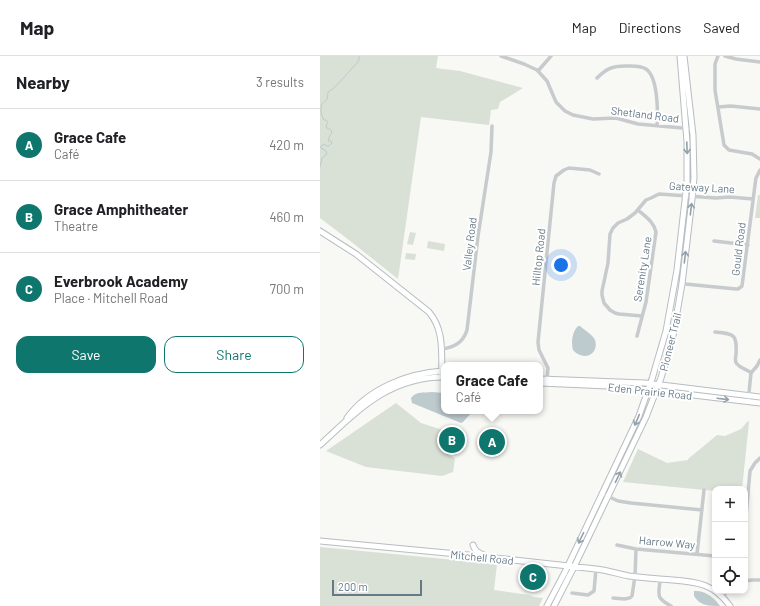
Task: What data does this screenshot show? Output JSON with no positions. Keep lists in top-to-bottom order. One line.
{"streets":{"main road":["Pioneer Trail","Eden Prairie Road","Mitchell Road"],"street":["Shetland Road","Gateway Lane","Valley Road","Gould Road","Hilltop Road","Serenity Lane","Harrow Way"]},"crossings":[["Shetland Road","Pioneer Trail"],["Gateway Lane","Gould Road"],["Gateway Lane","Serenity Lane"],["Gateway Lane","Pioneer Trail"],["Gould Road","Pioneer Trail"],["Hilltop Road","Eden Prairie Road"],["Pioneer Trail","Eden Prairie Road"],["Pioneer Trail","Mitchell Road"]],"scale_bar":"200 m","page":{"header":"Map","nav":["Map","Directions","Saved"],"heading":["Nearby","3 results"],"list":[{"mark":"A","name":"Grace Cafe","note":"Café","value":"420 m"},{"mark":"B","name":"Grace Amphitheater","note":"Theatre","value":"460 m"},{"mark":"C","name":"Everbrook Academy","note":"Place · Mitchell Road","value":"700 m"}],"buttons":["Save","Share"],"popup":["Grace Cafe","Café"],"pins":["B","A","C"],"map_buttons":["+","−"],"scale":"200 m"}}
